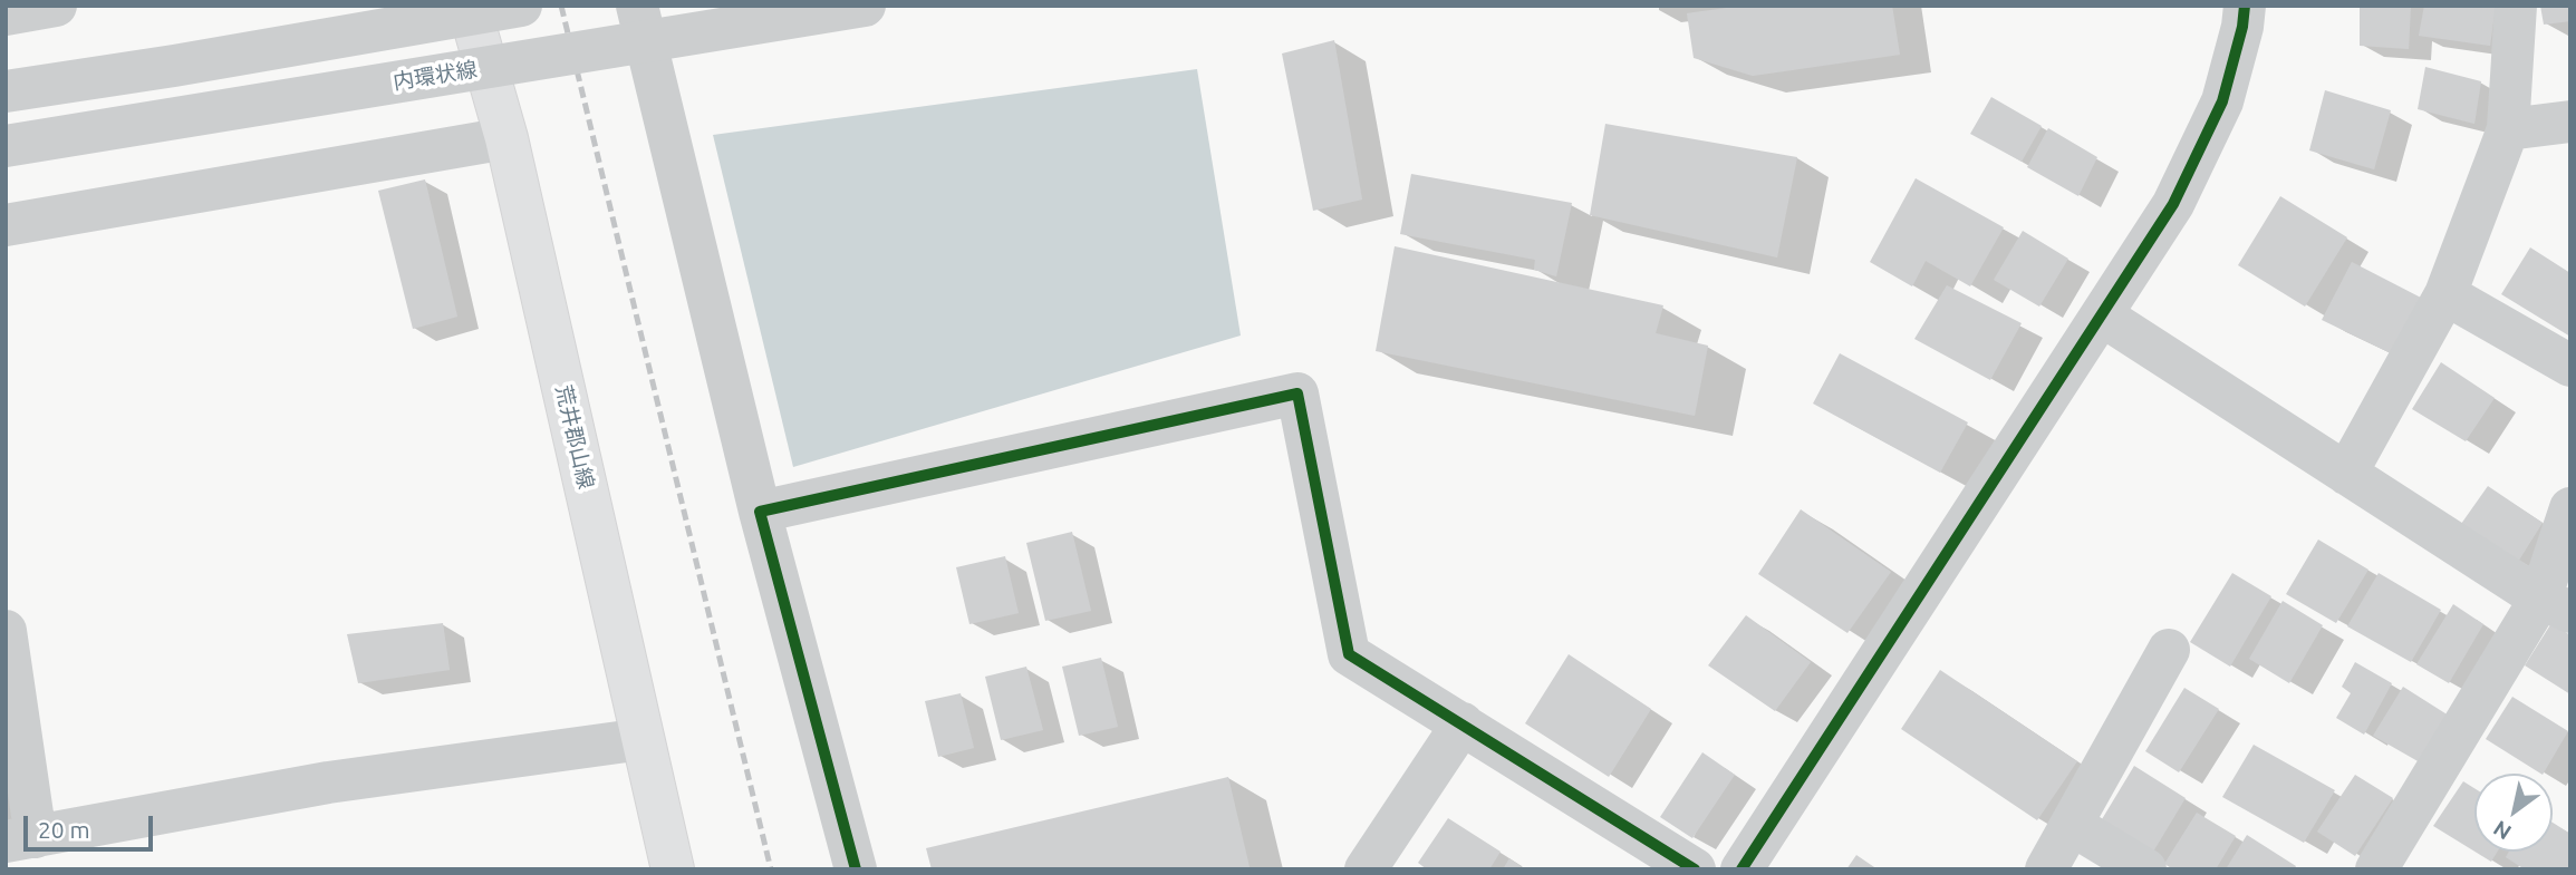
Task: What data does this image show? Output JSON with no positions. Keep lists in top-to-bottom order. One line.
{"streets":{"main road":["荒井郡山線"],"street":["内環状線"]},"scale_bar":"20 m","north":"bottom left"}
